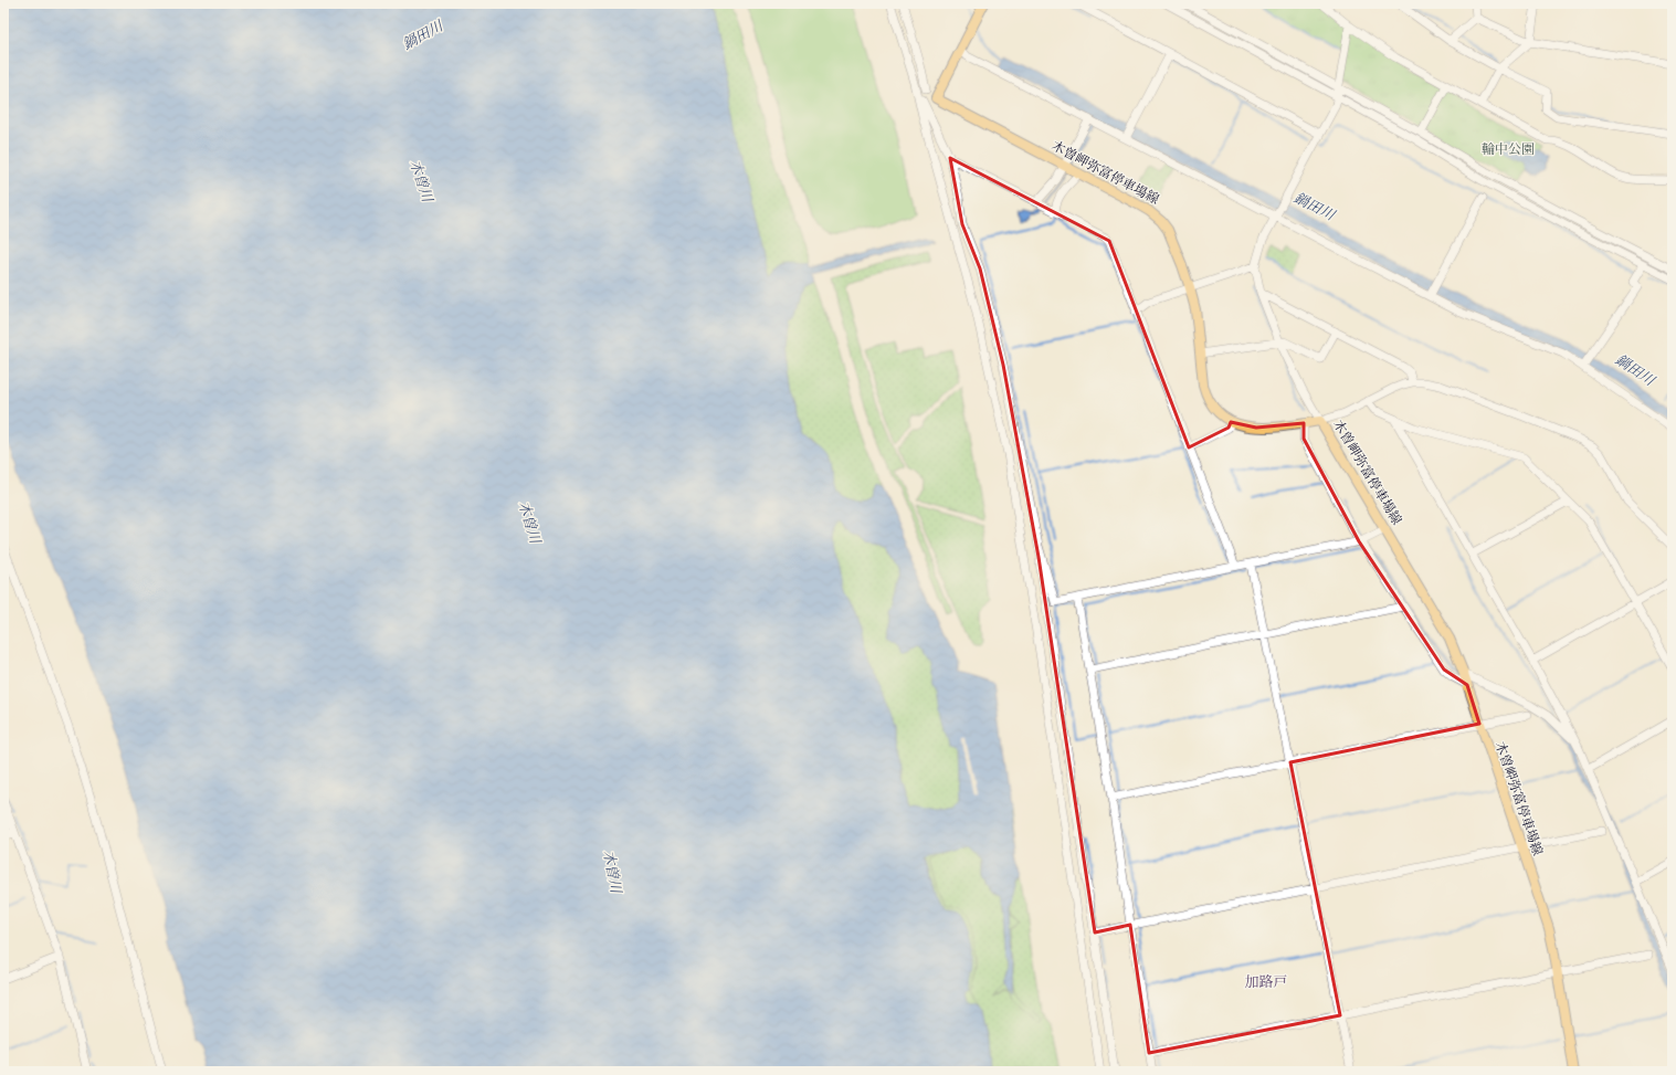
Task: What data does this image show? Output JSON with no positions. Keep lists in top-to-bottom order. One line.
{"streets":{"main road":["木曽岬弥富停車場線"]},"districts":["加路戸"],"water":["鍋田川","木曽川"],"parks":["輪中公園"]}
